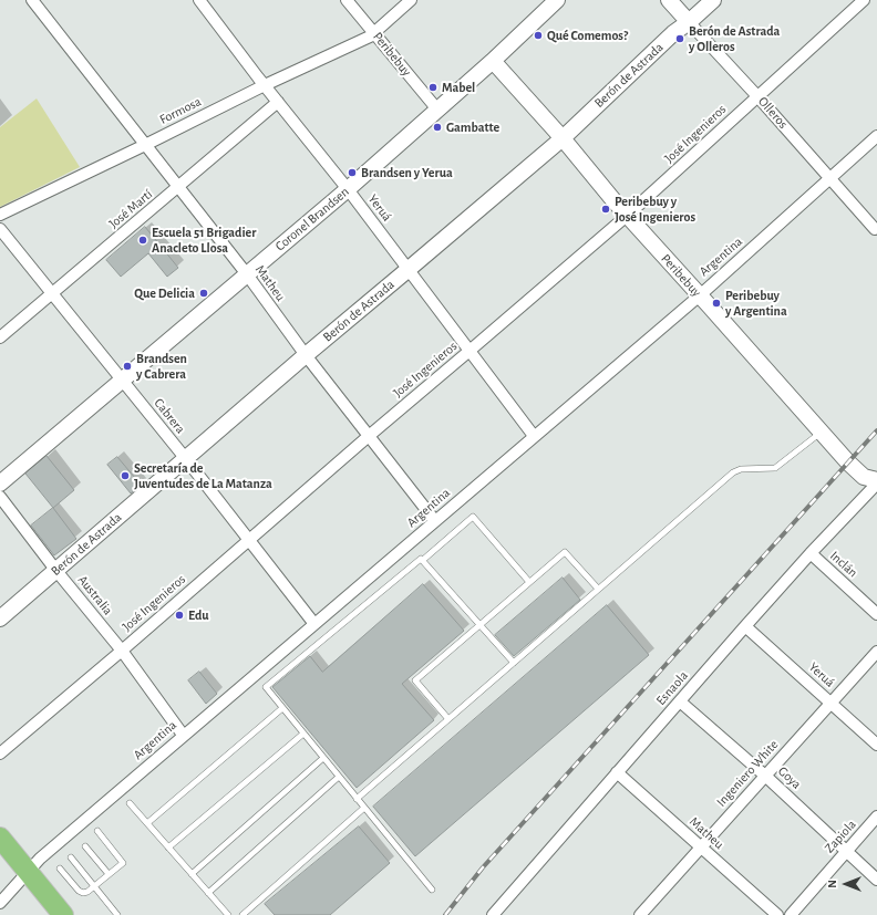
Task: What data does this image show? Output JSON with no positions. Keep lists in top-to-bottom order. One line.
{"streets":{"street":["Peribebuy","Berón de Astrada","Formosa","Olleros","José Ingenieros","Yeruá","José Martí","Coronel Brandsen","Argentina","Matheu","Cabrera","Inclán","Australia","Esnaola","Ingeniero White","Goya","Zapiola"]},"crossings":[["Peribebuy","Berón de Astrada"],["Peribebuy","Formosa"],["Peribebuy","José Ingenieros"],["Peribebuy","Coronel Brandsen"],["Peribebuy","Argentina"],["Berón de Astrada","Olleros"],["Berón de Astrada","Yeruá"],["Berón de Astrada","Matheu"],["Berón de Astrada","Cabrera"],["Berón de Astrada","Australia"],["Formosa","Yeruá"],["Formosa","Matheu"],["Olleros","José Ingenieros"],["Olleros","Argentina"],["José Ingenieros","Yeruá"],["José Ingenieros","Matheu"],["José Ingenieros","Cabrera"],["José Ingenieros","Australia"],["Yeruá","José Martí"],["Yeruá","Coronel Brandsen"],["Yeruá","Argentina"],["Yeruá","Esnaola"],["Yeruá","Ingeniero White"],["José Martí","Matheu"],["José Martí","Cabrera"],["Coronel Brandsen","Matheu"],["Coronel Brandsen","Cabrera"],["Argentina","Matheu"],["Argentina","Cabrera"],["Argentina","Australia"],["Matheu","Esnaola"],["Matheu","Ingeniero White"],["Inclán","Esnaola"],["Esnaola","Goya"],["Ingeniero White","Goya"],["Goya","Zapiola"]],"places":["Qué Comemos?","Berón de Astrada y Olleros","Mabel","Gambatte","Brandsen y Yerua","Peribebuy y José Ingenieros","Escuela 51 Brigadier Anacleto Llosa","Que Delicia","Peribebuy y Argentina","Brandsen y Cabrera","Secretaría de Juventudes de La Matanza","Edu"],"north":"left"}
